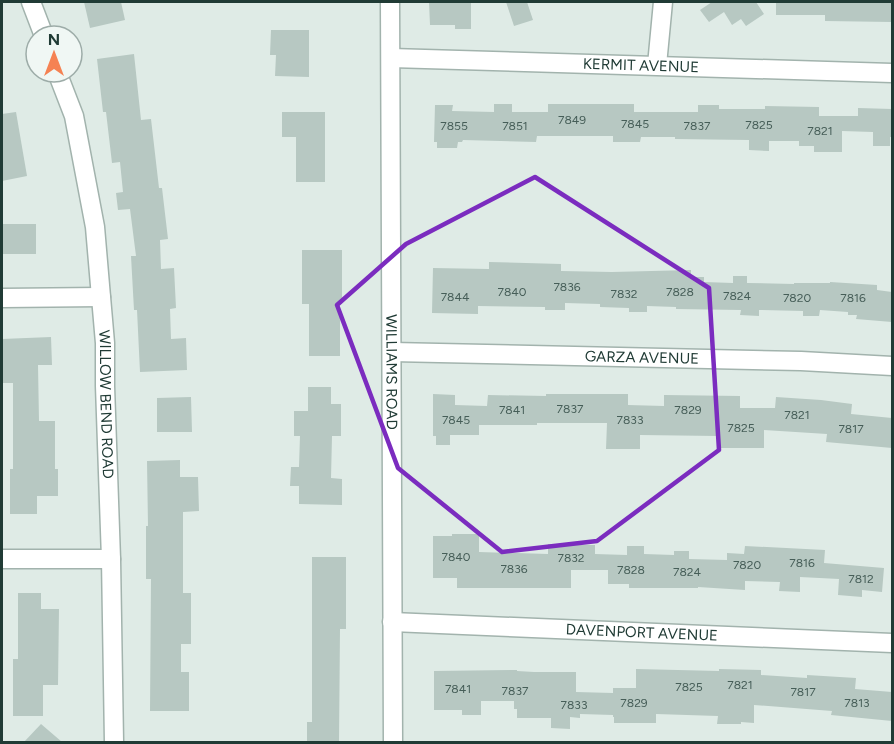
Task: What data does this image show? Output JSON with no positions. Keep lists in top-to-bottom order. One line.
{"streets":{"street":["KERMIT AVENUE","GARZA AVENUE","WILLIAMS ROAD","WILLOW BEND ROAD","DAVENPORT AVENUE"]},"crossings":[["KERMIT AVENUE","WILLIAMS ROAD"],["GARZA AVENUE","WILLIAMS ROAD"],["WILLIAMS ROAD","DAVENPORT AVENUE"]],"house_numbers":["7849","7845","7825","7855","7851","7837","7821","7836","7840","7828","7832","7824","7844","7820","7816","7837","7841","7829","7821","7845","7833","7825","7817","7840","7832","7816","7820","7836","7828","7824","7812","7821","7825","7841","7837","7817","7829","7813","7833"],"north":"top"}
